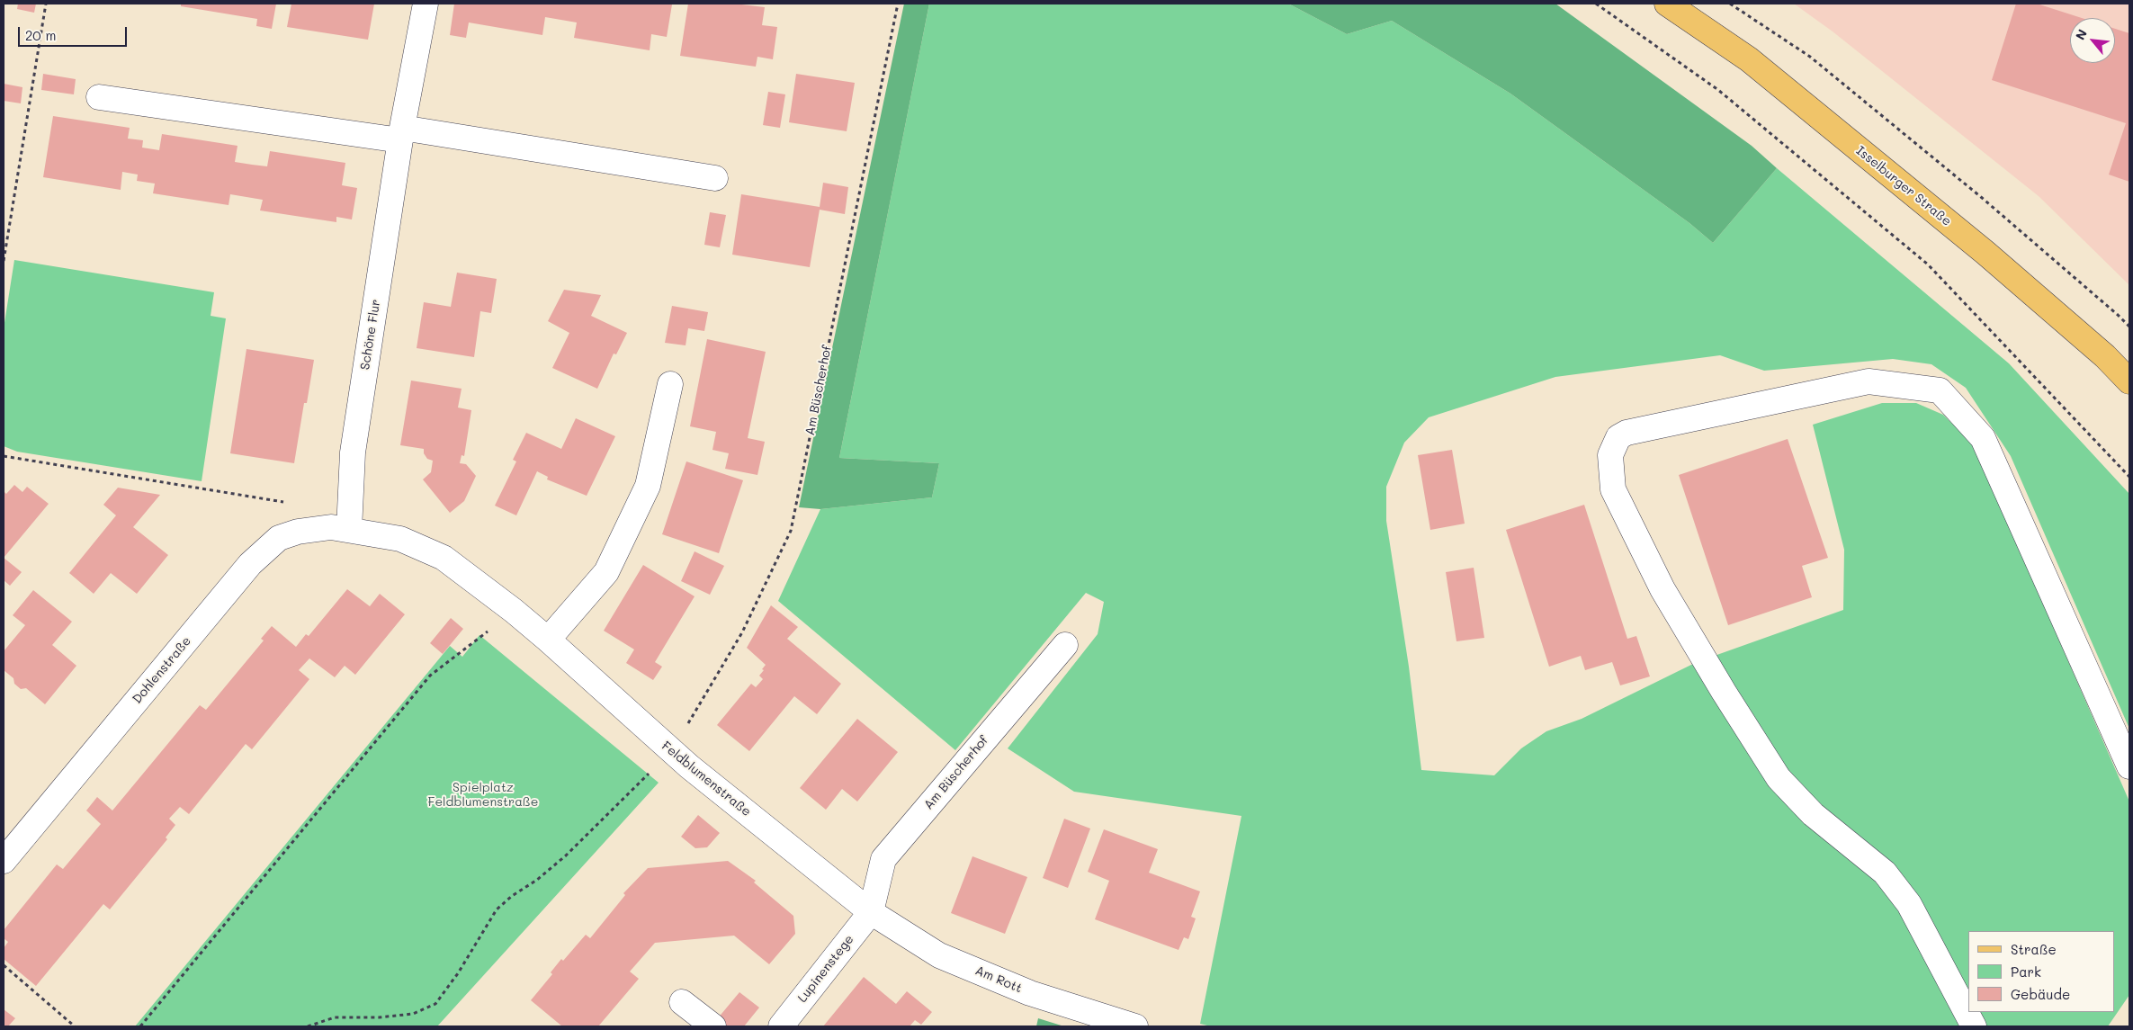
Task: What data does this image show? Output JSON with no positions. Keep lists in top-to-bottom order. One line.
{"streets":{"main road":["Isselburger Straße"],"street":["Schöne Flur","Am Büscherhof","Dohlenstraße","Feldblumenstraße","Lupinenstege","Am Rott"]},"crossings":[["Schöne Flur","Dohlenstraße"],["Schöne Flur","Feldblumenstraße"],["Am Büscherhof","Feldblumenstraße"],["Am Büscherhof","Lupinenstege"],["Am Büscherhof","Am Rott"],["Dohlenstraße","Feldblumenstraße"],["Feldblumenstraße","Lupinenstege"],["Feldblumenstraße","Am Rott"],["Lupinenstege","Am Rott"]],"parks":["Spielplatz Feldblumenstraße"],"legend":["Straße","Park","Gebäude"],"scale_bar":"20 m","north":"top left"}
